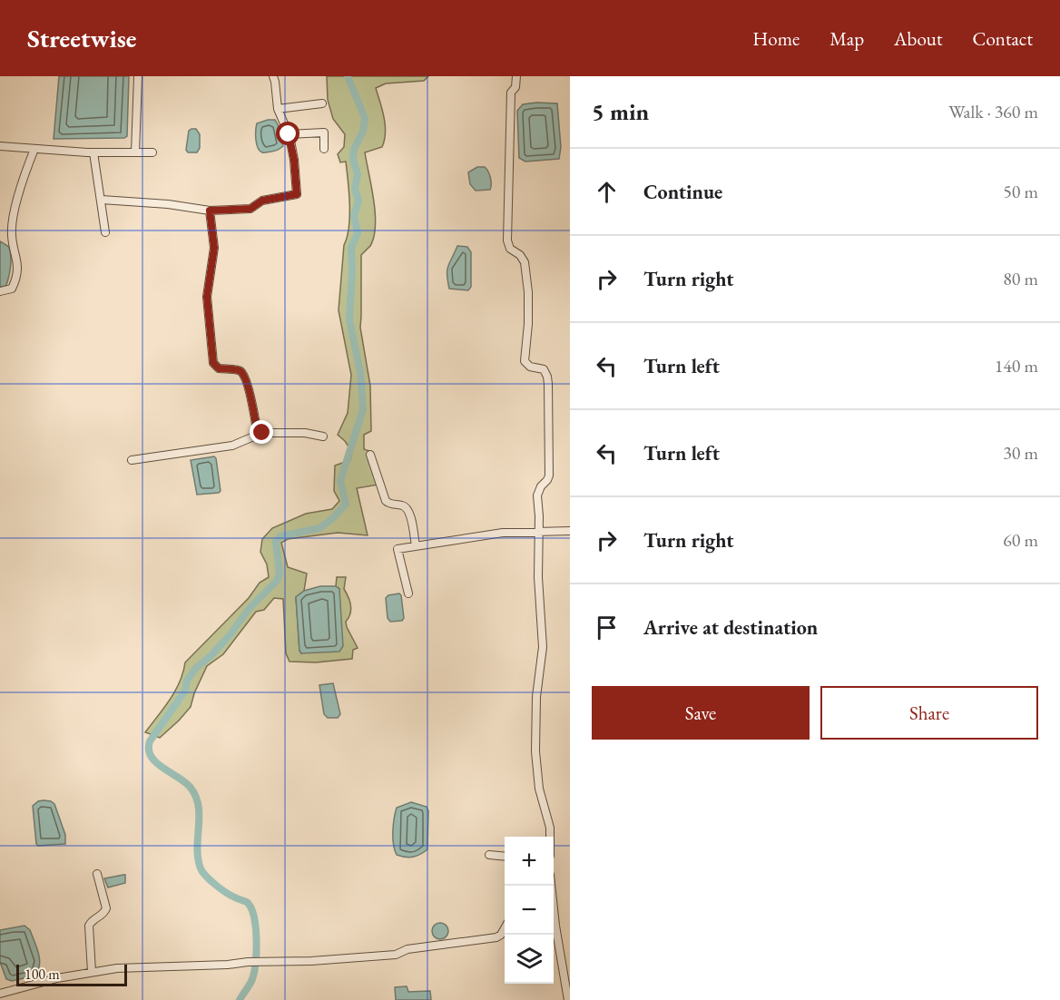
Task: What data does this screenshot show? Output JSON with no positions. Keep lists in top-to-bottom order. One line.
{"scale_bar":"100 m","page":{"header":"Streetwise","nav":["Home","Map","About","Contact"],"heading":["5 min","Walk · 360 m"],"list":[["Continue","50 m"],["Turn right","80 m"],["Turn left","140 m"],["Turn left","30 m"],["Turn right","60 m"],"Arrive at destination"],"buttons":["Save","Share"],"map_buttons":["+","−"],"scale":"100 m"}}
